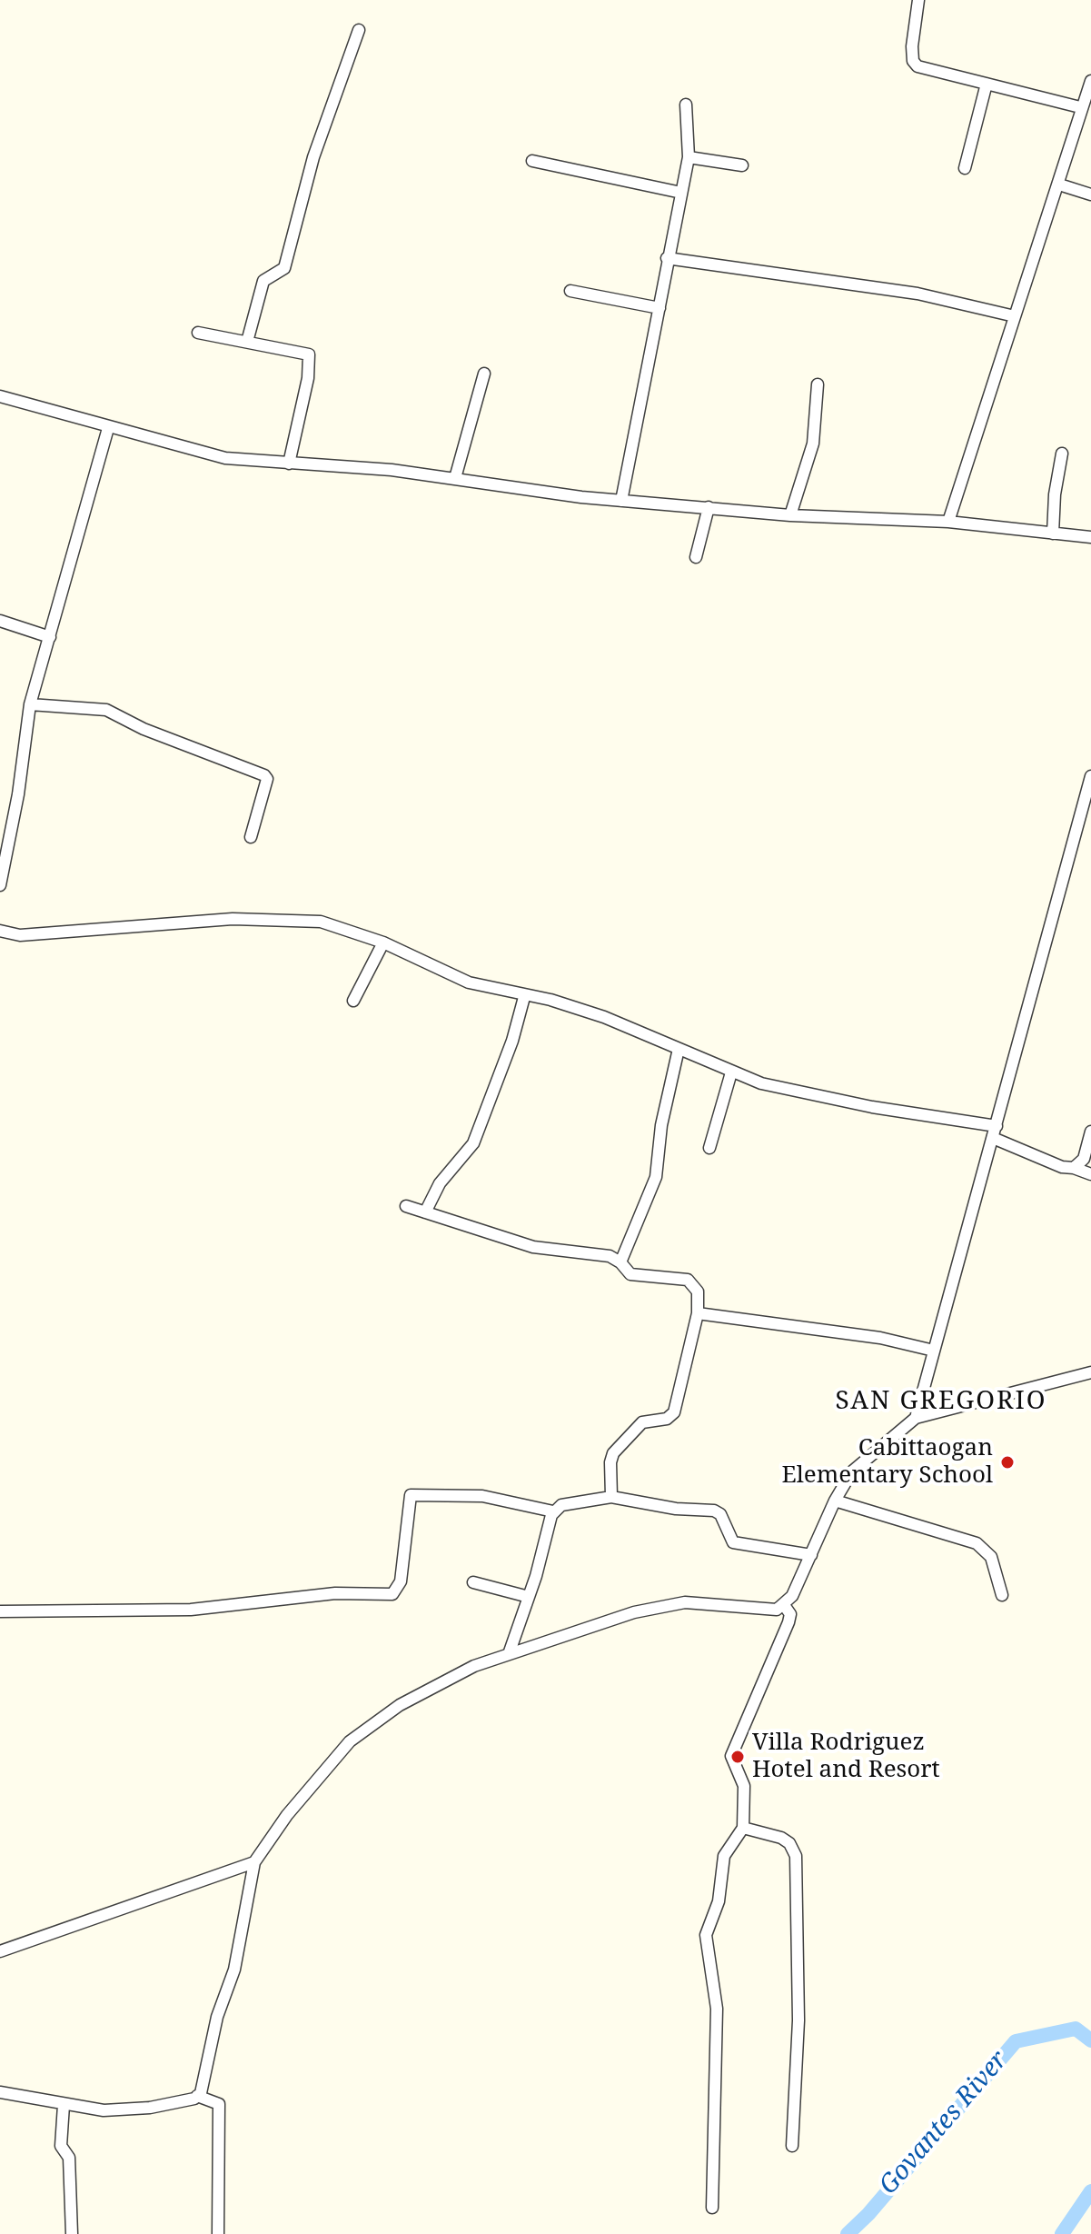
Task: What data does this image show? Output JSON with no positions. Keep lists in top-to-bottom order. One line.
{"districts":["SAN GREGORIO"],"water":["Govantes River"],"places":["Cabittaogan Elementary School","Villa Rodriguez Hotel and Resort"]}
